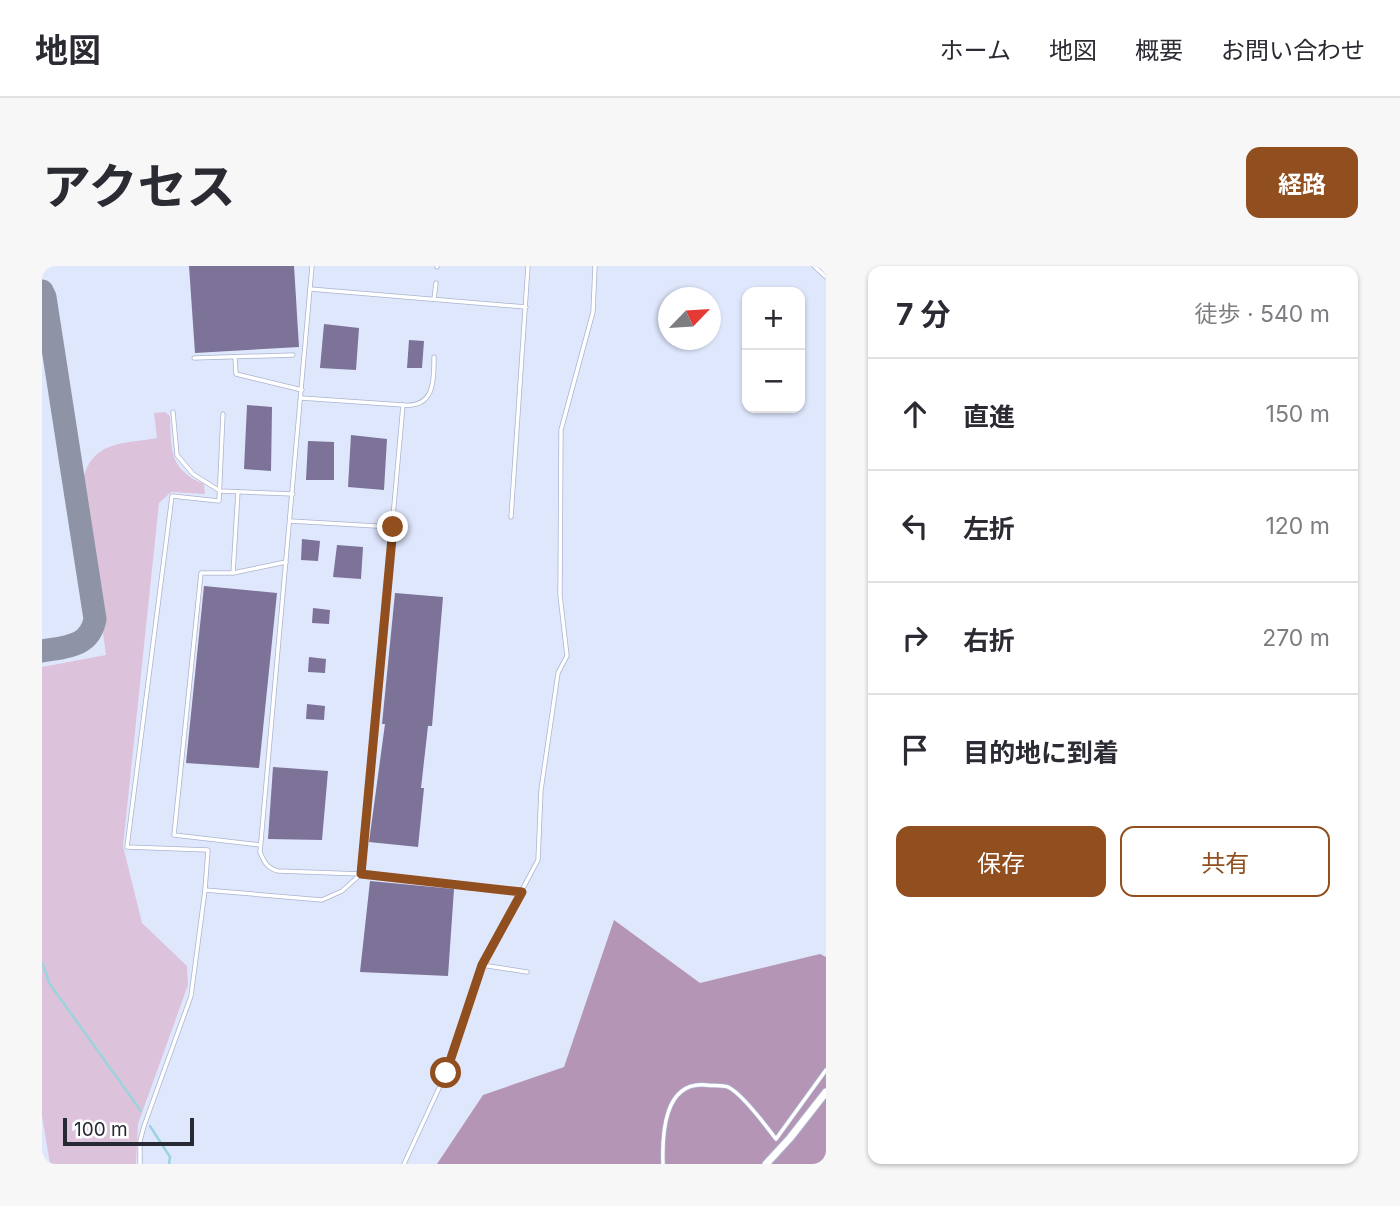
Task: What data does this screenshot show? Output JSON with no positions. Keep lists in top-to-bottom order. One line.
{"scale_bar":"100 m","north":"top right","page":{"header":"地図","nav":["ホーム","地図","概要","お問い合わせ"],"title":"アクセス","buttons":["経路",["保存","共有"]],"heading":["7 分","徒歩 · 540 m"],"map_buttons":["+","−"],"list":[["直進","150 m"],["左折","120 m"],["右折","270 m"],"目的地に到着"],"scale":"100 m"}}
